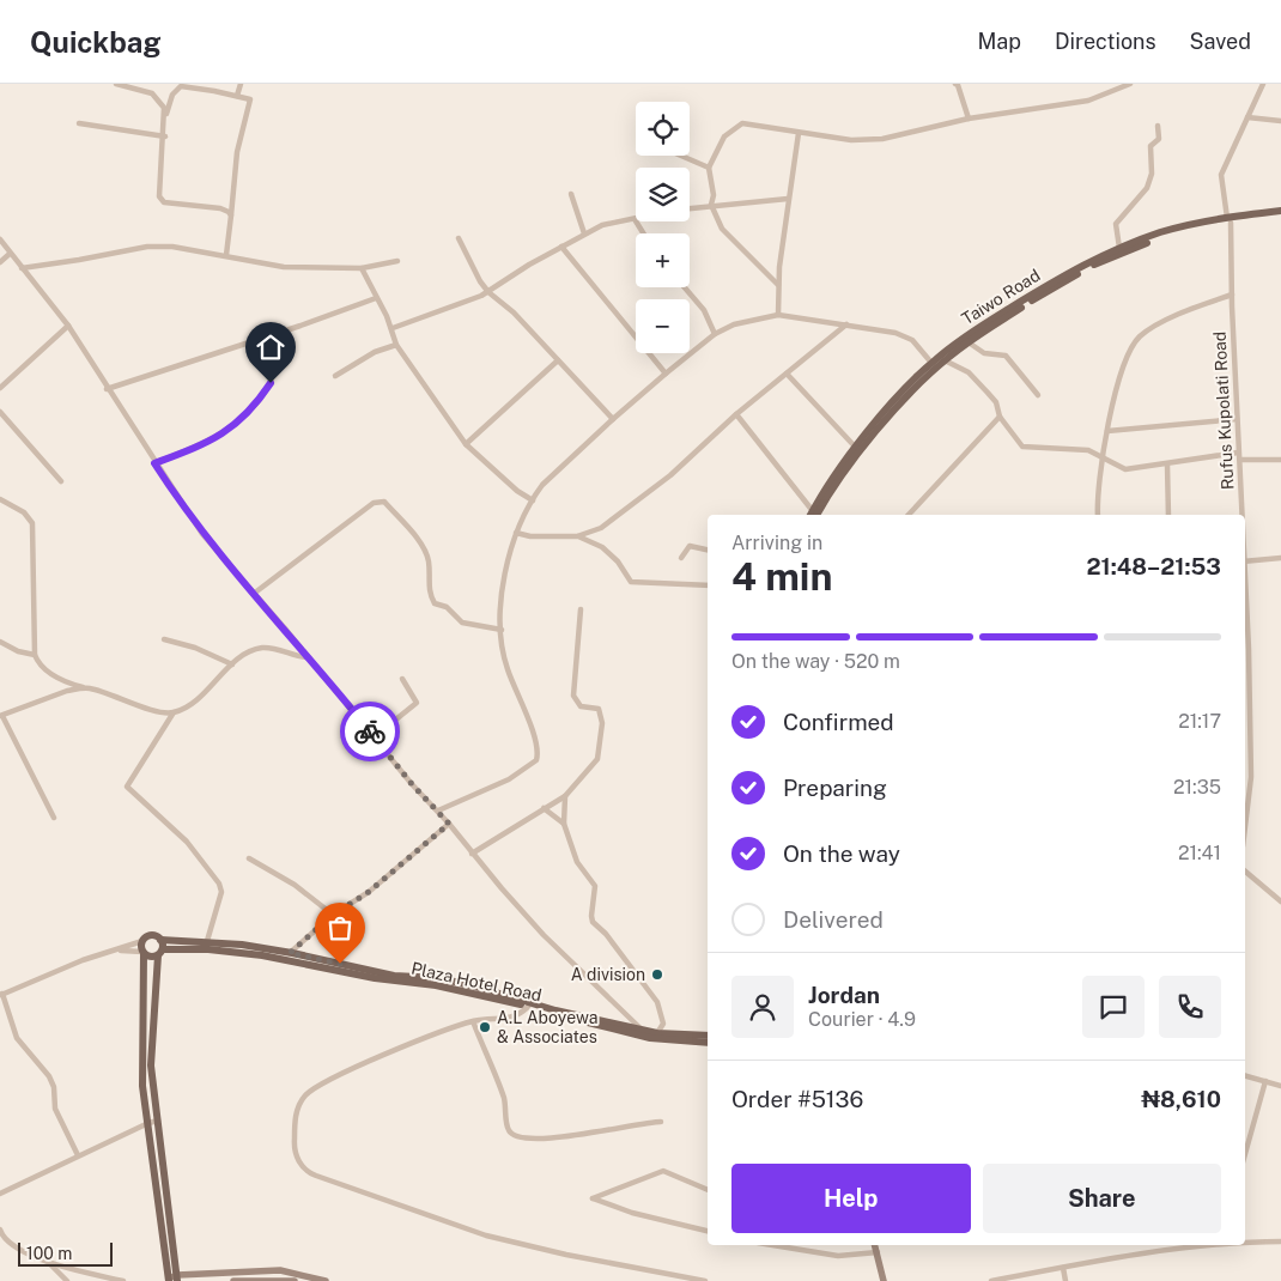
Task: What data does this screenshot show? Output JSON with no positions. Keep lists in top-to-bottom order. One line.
{"streets":{"main road":["Taiwo Road","Plaza Hotel Road"],"street":["Rufus Kupolati Road"]},"crossings":[["Taiwo Road","Rufus Kupolati Road"]],"places":["A division","A.L Aboyewa & Associates"],"scale_bar":"100 m","page":{"header":"Quickbag","nav":["Map","Directions","Saved"],"map_buttons":["+","−"],"heading":["4 min","Arriving in","21:48–21:53"],"panel":["Jordan","Courier · 4.9","Order #5136","₦8,610"],"bar":"On the way · 520 m","list":[["Confirmed","21:17"],["Preparing","21:35"],["On the way","21:41"],"Delivered"],"buttons":["Help","Share"],"scale":"100 m"}}
